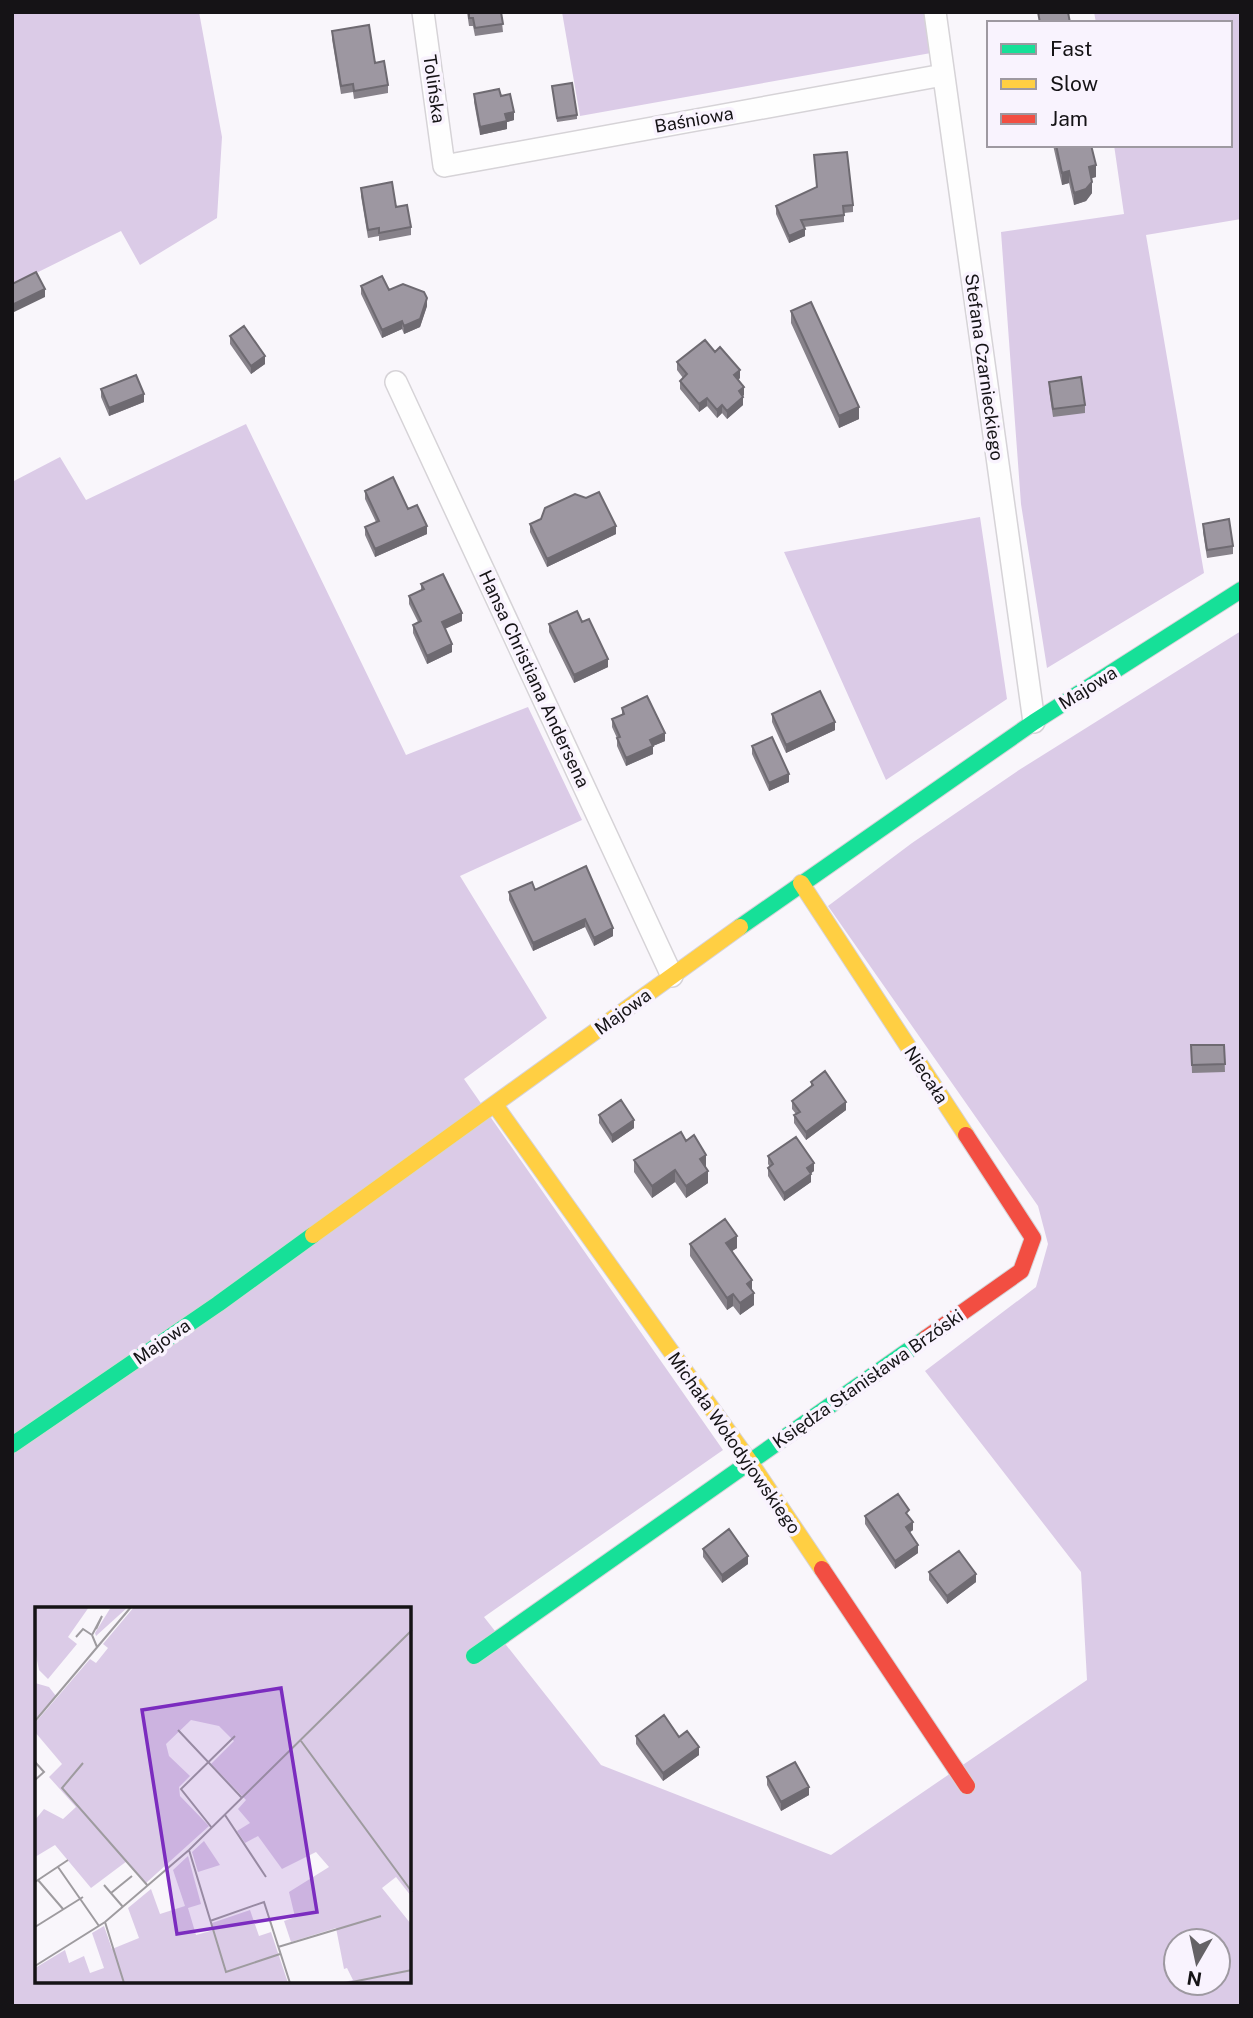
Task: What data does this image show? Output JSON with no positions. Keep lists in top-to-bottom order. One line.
{"streets":{"street":["Tolińska","Baśniowa","Stefana Czarnieckiego","Hansa Christiana Andersena","Majowa","Niecała","Księdza Stanisława Brzóski","Michała Wołodyjowskiego"]},"crossings":[["Tolińska","Baśniowa"],["Baśniowa","Stefana Czarnieckiego"],["Stefana Czarnieckiego","Majowa"],["Hansa Christiana Andersena","Majowa"],["Majowa","Niecała"],["Majowa","Michała Wołodyjowskiego"],["Niecała","Księdza Stanisława Brzóski"],["Księdza Stanisława Brzóski","Michała Wołodyjowskiego"]],"legend":["Fast","Slow","Jam"],"north":"bottom"}
